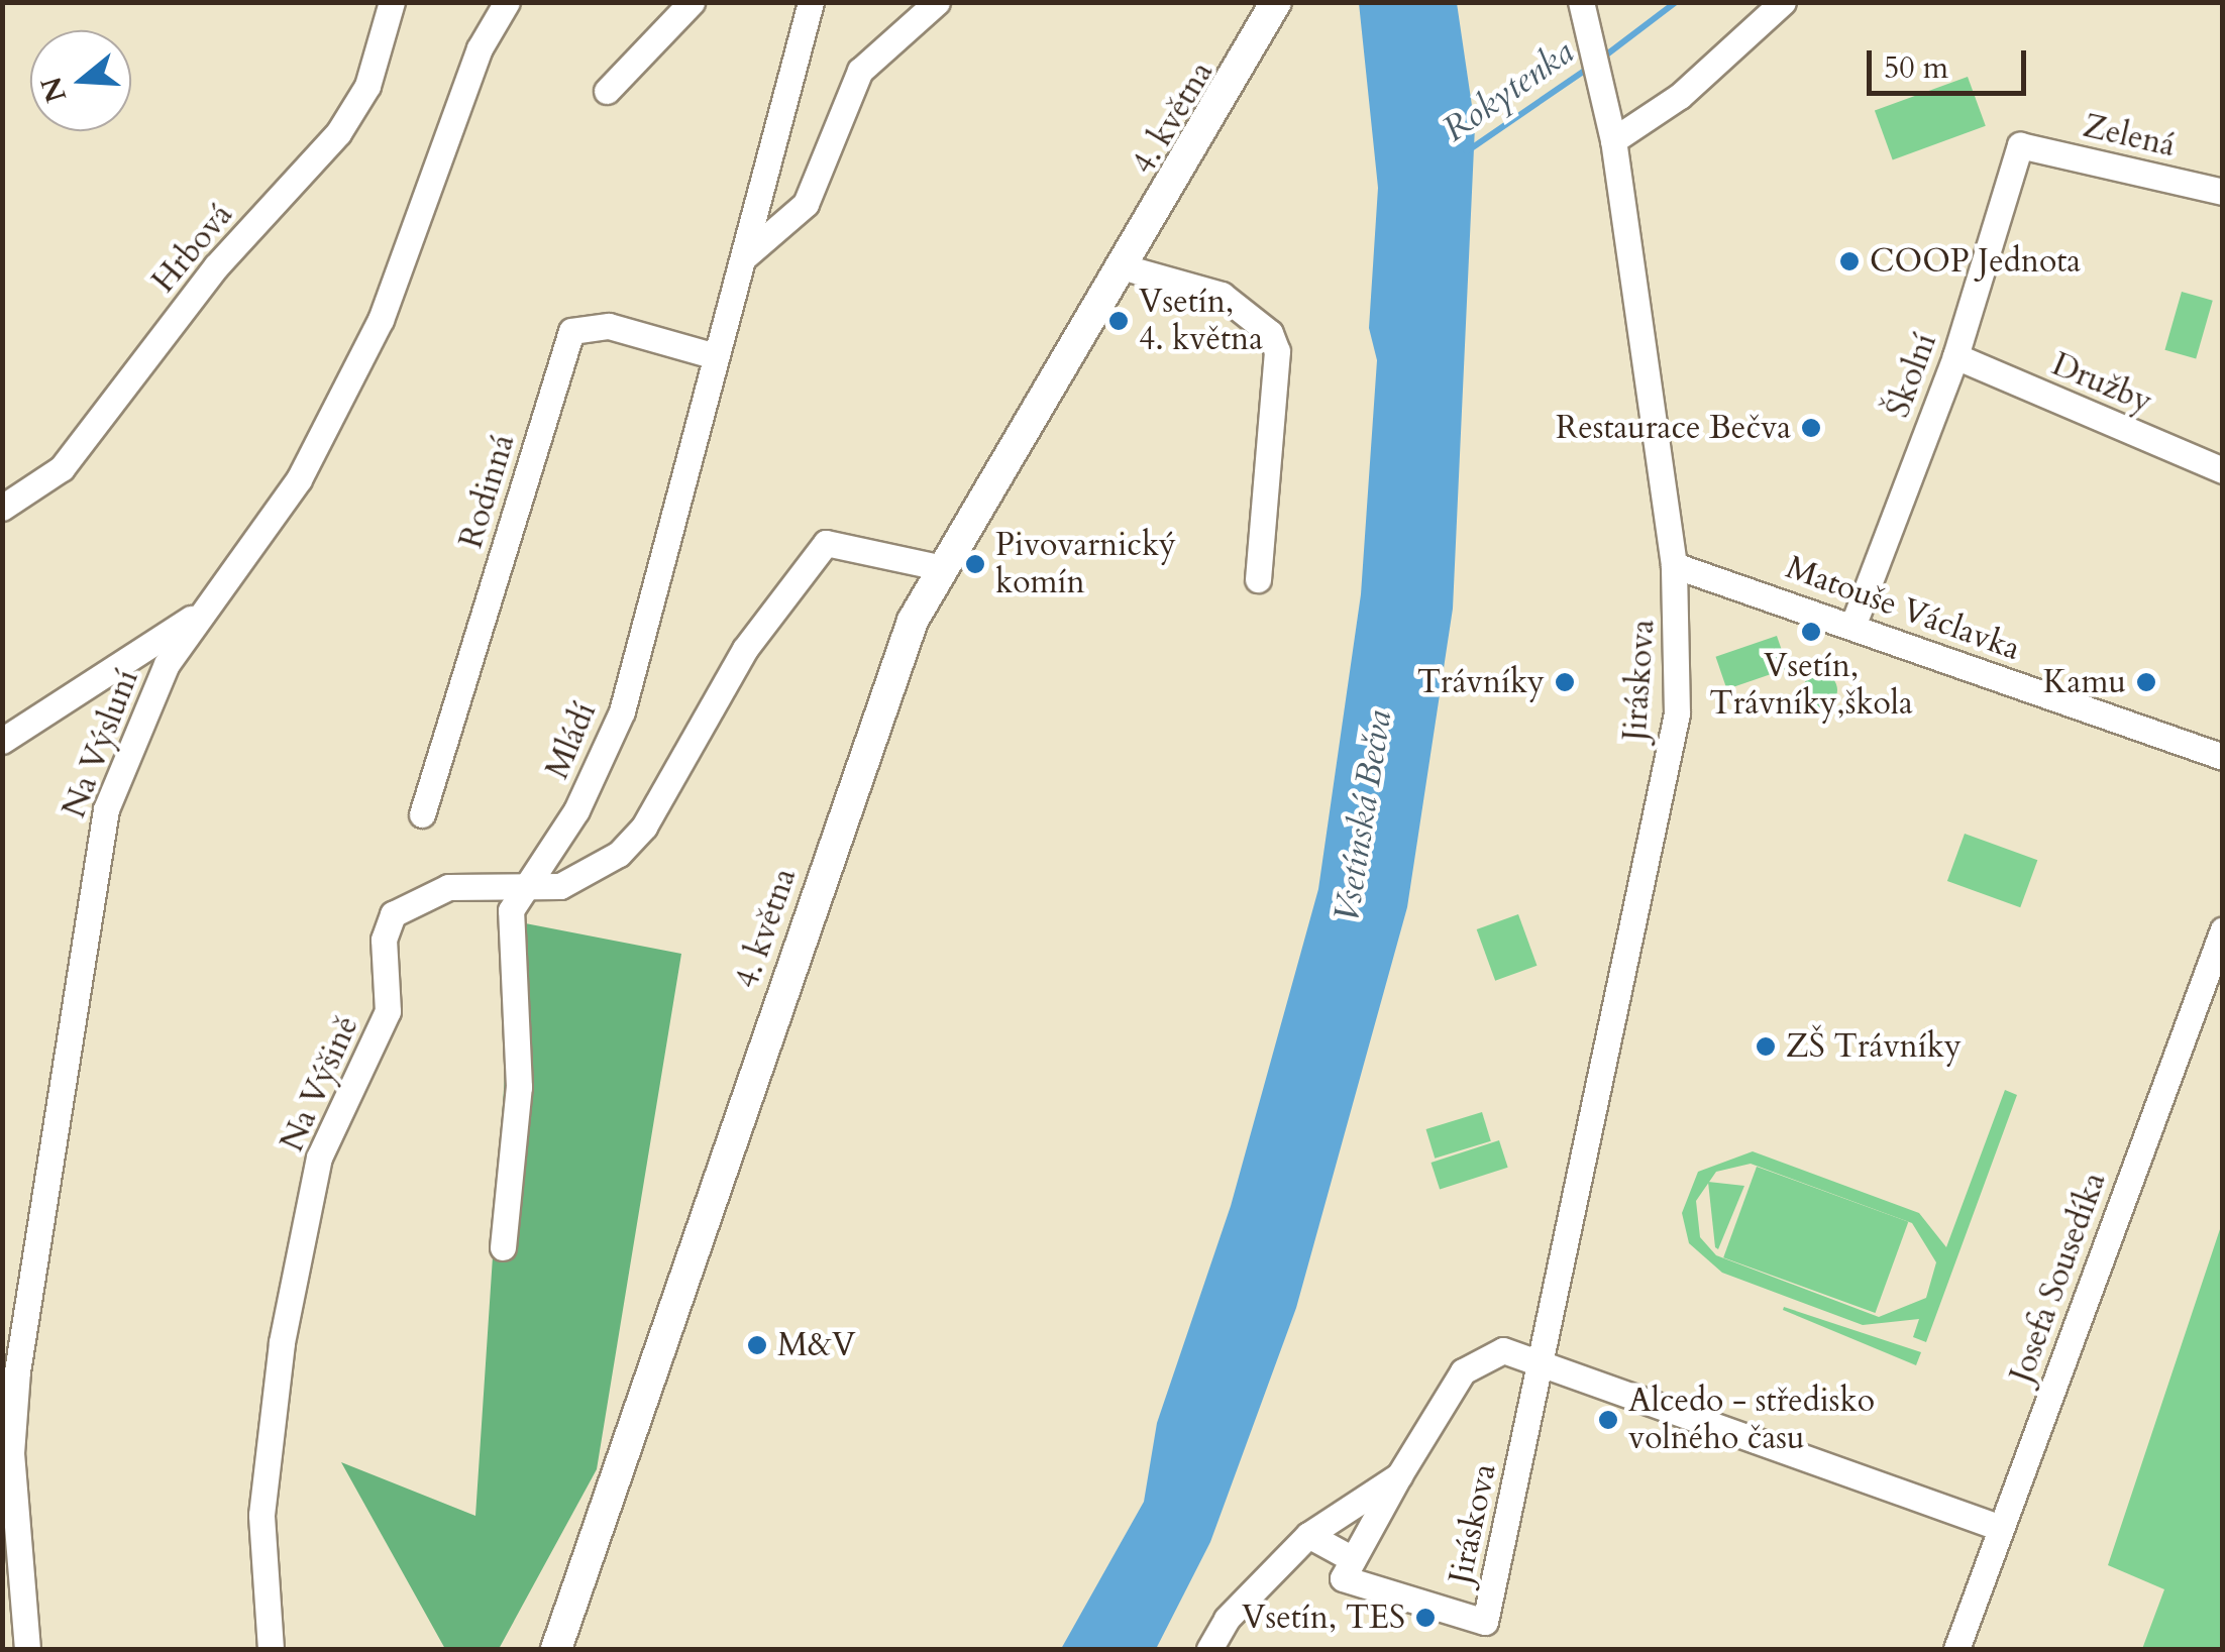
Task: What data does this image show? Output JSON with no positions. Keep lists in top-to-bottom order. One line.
{"streets":{"street":["4. května","Zelená","Hrbová","Školní","Družby","Rodinná","Matouše Václavka","Jiráskova","Mládí","Na Výsluní","Na Výšině","Josefa Sousedíka"]},"crossings":[["4. května","Na Výšině"],["Zelená","Školní"],["Školní","Družby"],["Školní","Matouše Václavka"],["Rodinná","Mládí"],["Matouše Václavka","Jiráskova"],["Mládí","Na Výšině"]],"water":["Rokytenka","Vsetínská Bečva"],"places":["COOP Jednota","Vsetín, 4. května","Restaurace Bečva","Pivovarnický komín","Vsetín, Trávníky,škola","Trávníky","Kamu","ZŠ Trávníky","M&V","Alcedo - středisko volného času","Vsetín, TES"],"scale_bar":"50 m","north":"left"}
